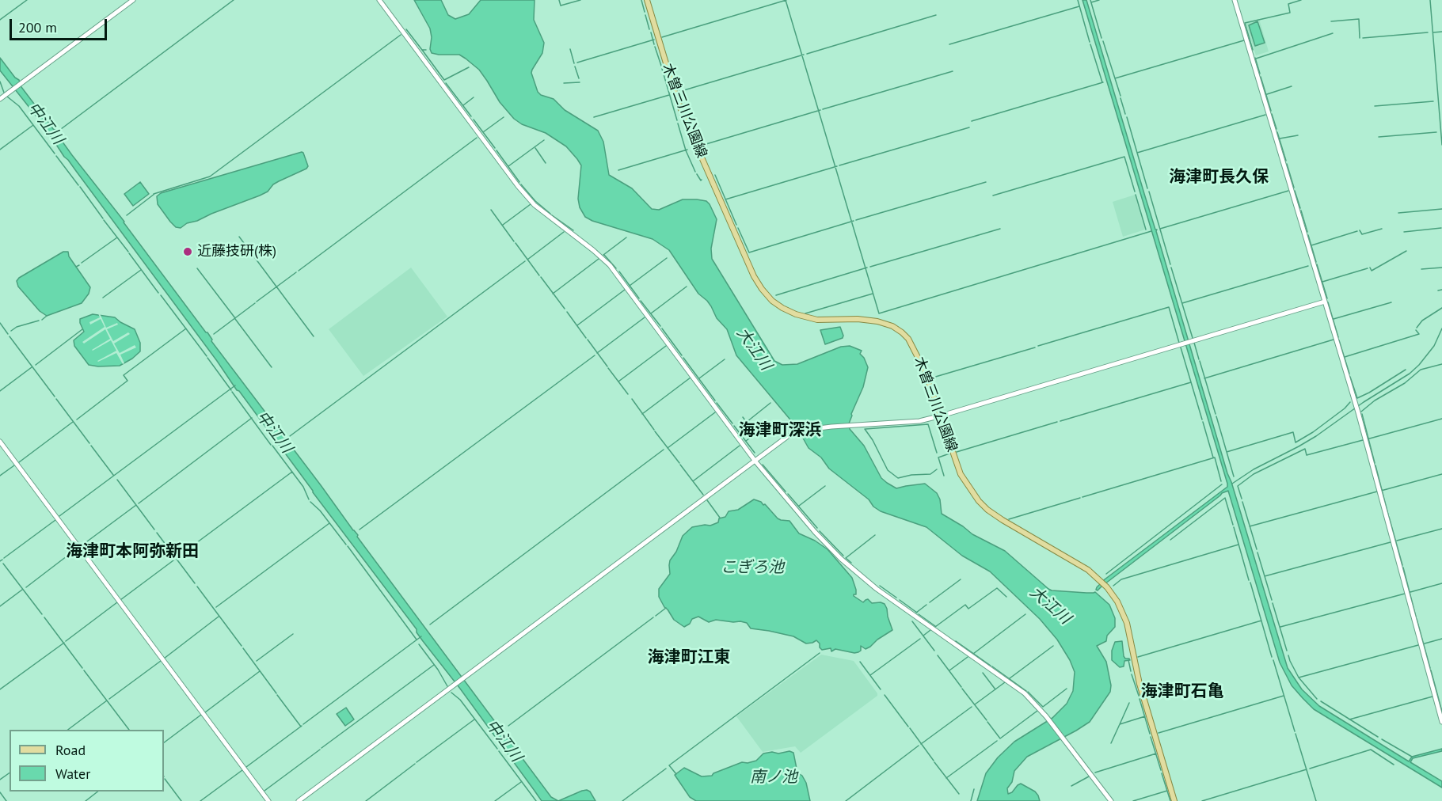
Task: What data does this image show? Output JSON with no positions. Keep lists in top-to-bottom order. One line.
{"streets":{"main road":["木曽三川公園線"]},"districts":["海津町長久保","海津町深浜","海津町本阿弥新田","海津町江東","海津町石亀"],"water":["中江川","大江川","こぎろ池","南ノ池"],"places":["近藤技研(株)"],"legend":["Road","Water"],"scale_bar":"200 m"}
